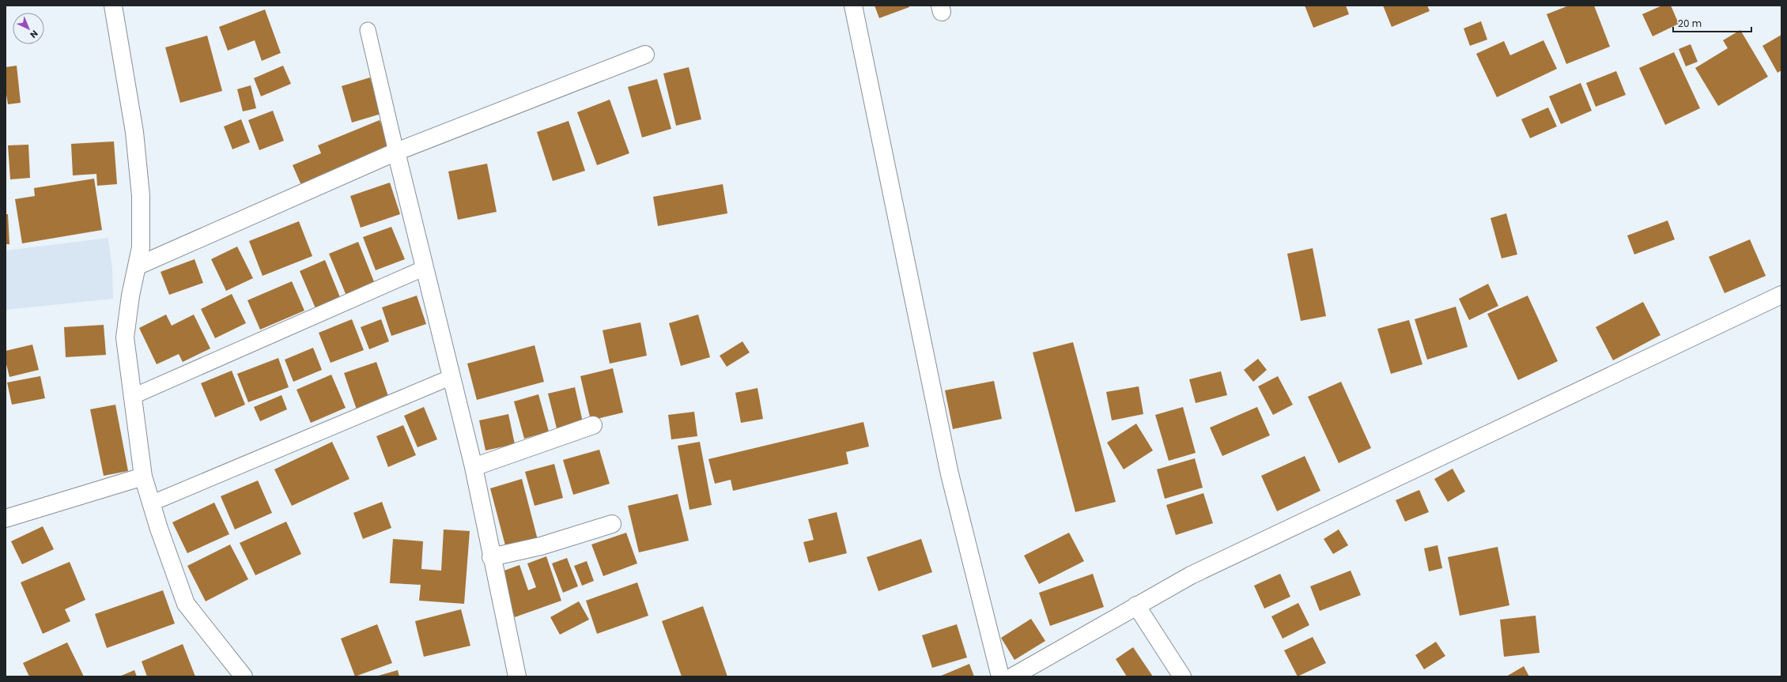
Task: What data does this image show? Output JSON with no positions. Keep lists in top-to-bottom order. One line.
{"scale_bar":"20 m","north":"bottom right"}
